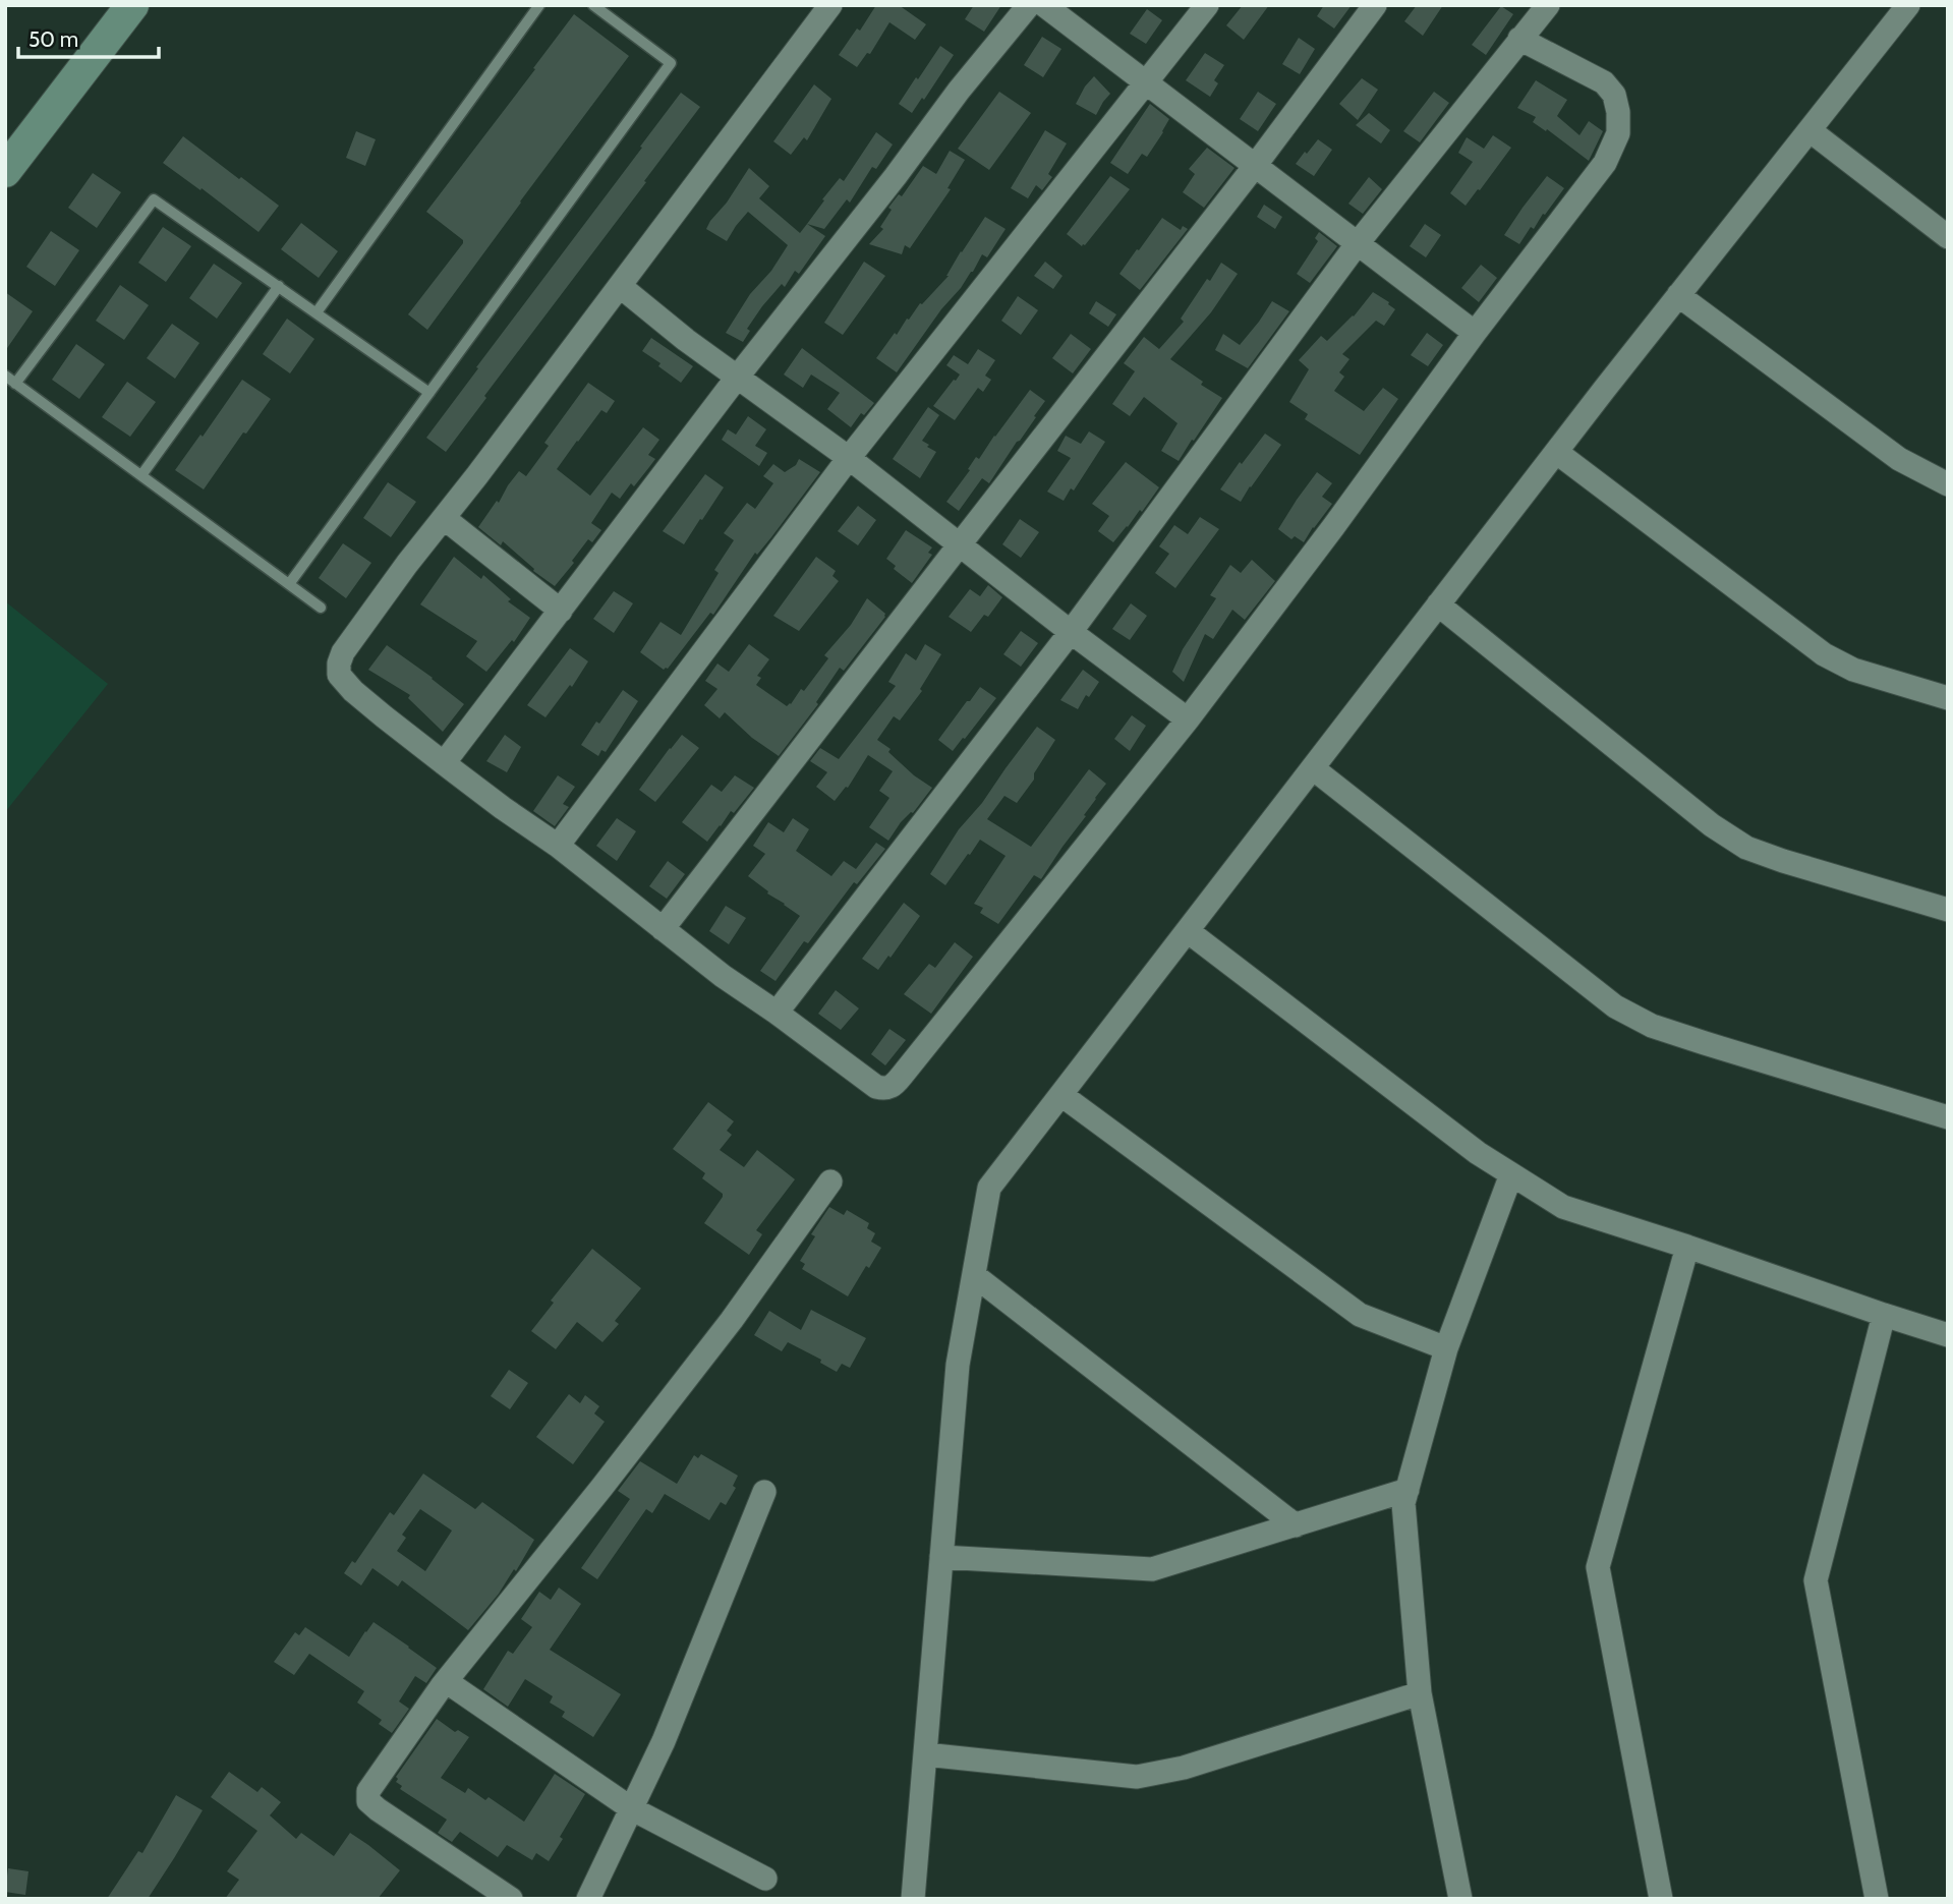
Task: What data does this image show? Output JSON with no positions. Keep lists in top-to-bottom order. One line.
{"scale_bar":"50 m"}
